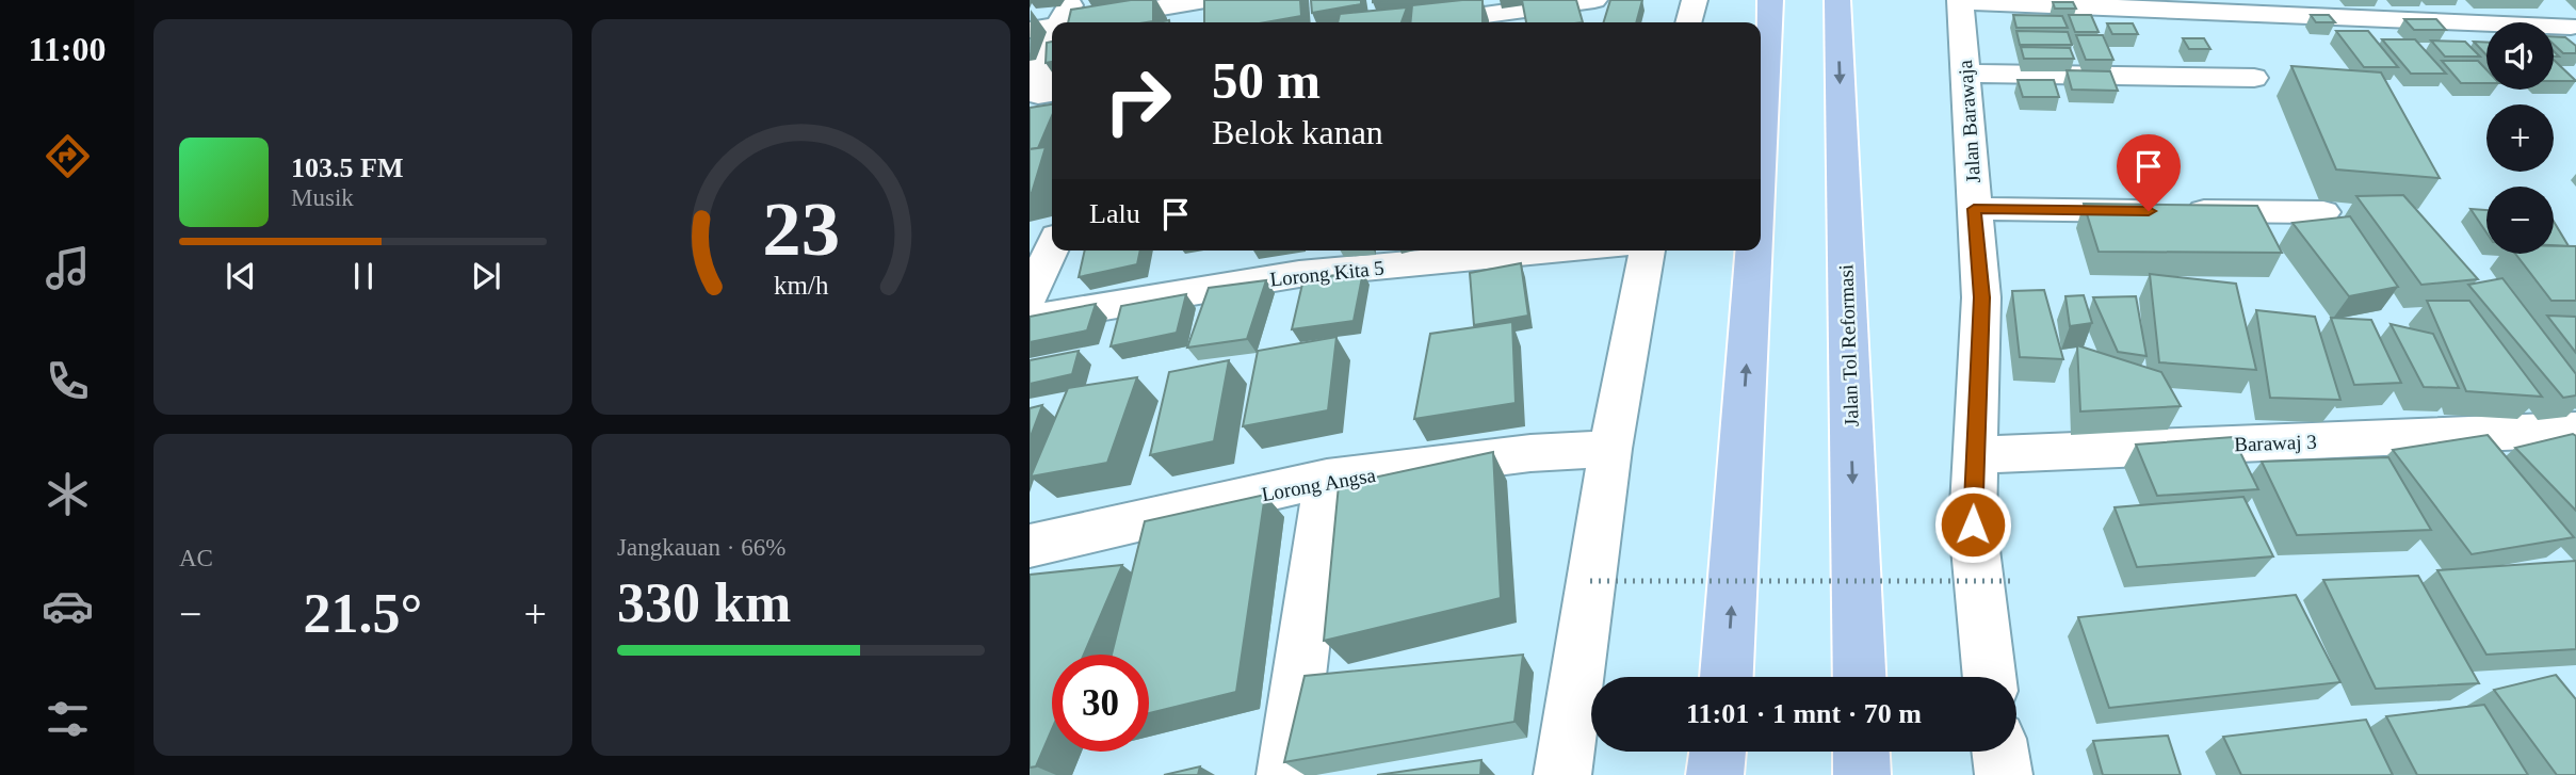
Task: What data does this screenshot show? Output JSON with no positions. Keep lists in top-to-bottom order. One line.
{"streets":{"highway":["Jalan Tol Reformasi"],"street":["Jalan Barawaja","Lorong Kita 5","Barawaj 3","Lorong Angsa"]},"crossings":[["Jalan Barawaja","Barawaj 3"]],"page":{"tabs":"11:00","map_buttons":["+","−"],"turn":["50 m","Belok kanan"],"song":["103.5 FM","Musik"],"then":"Lalu","tile":["AC",["Jangkauan · 66%","330 km"]],"heat":["−","21.5°","+"],"limit":"30","trip":"11:01 · 1 mnt · 70 m","gauge":["23","km/h"]}}
